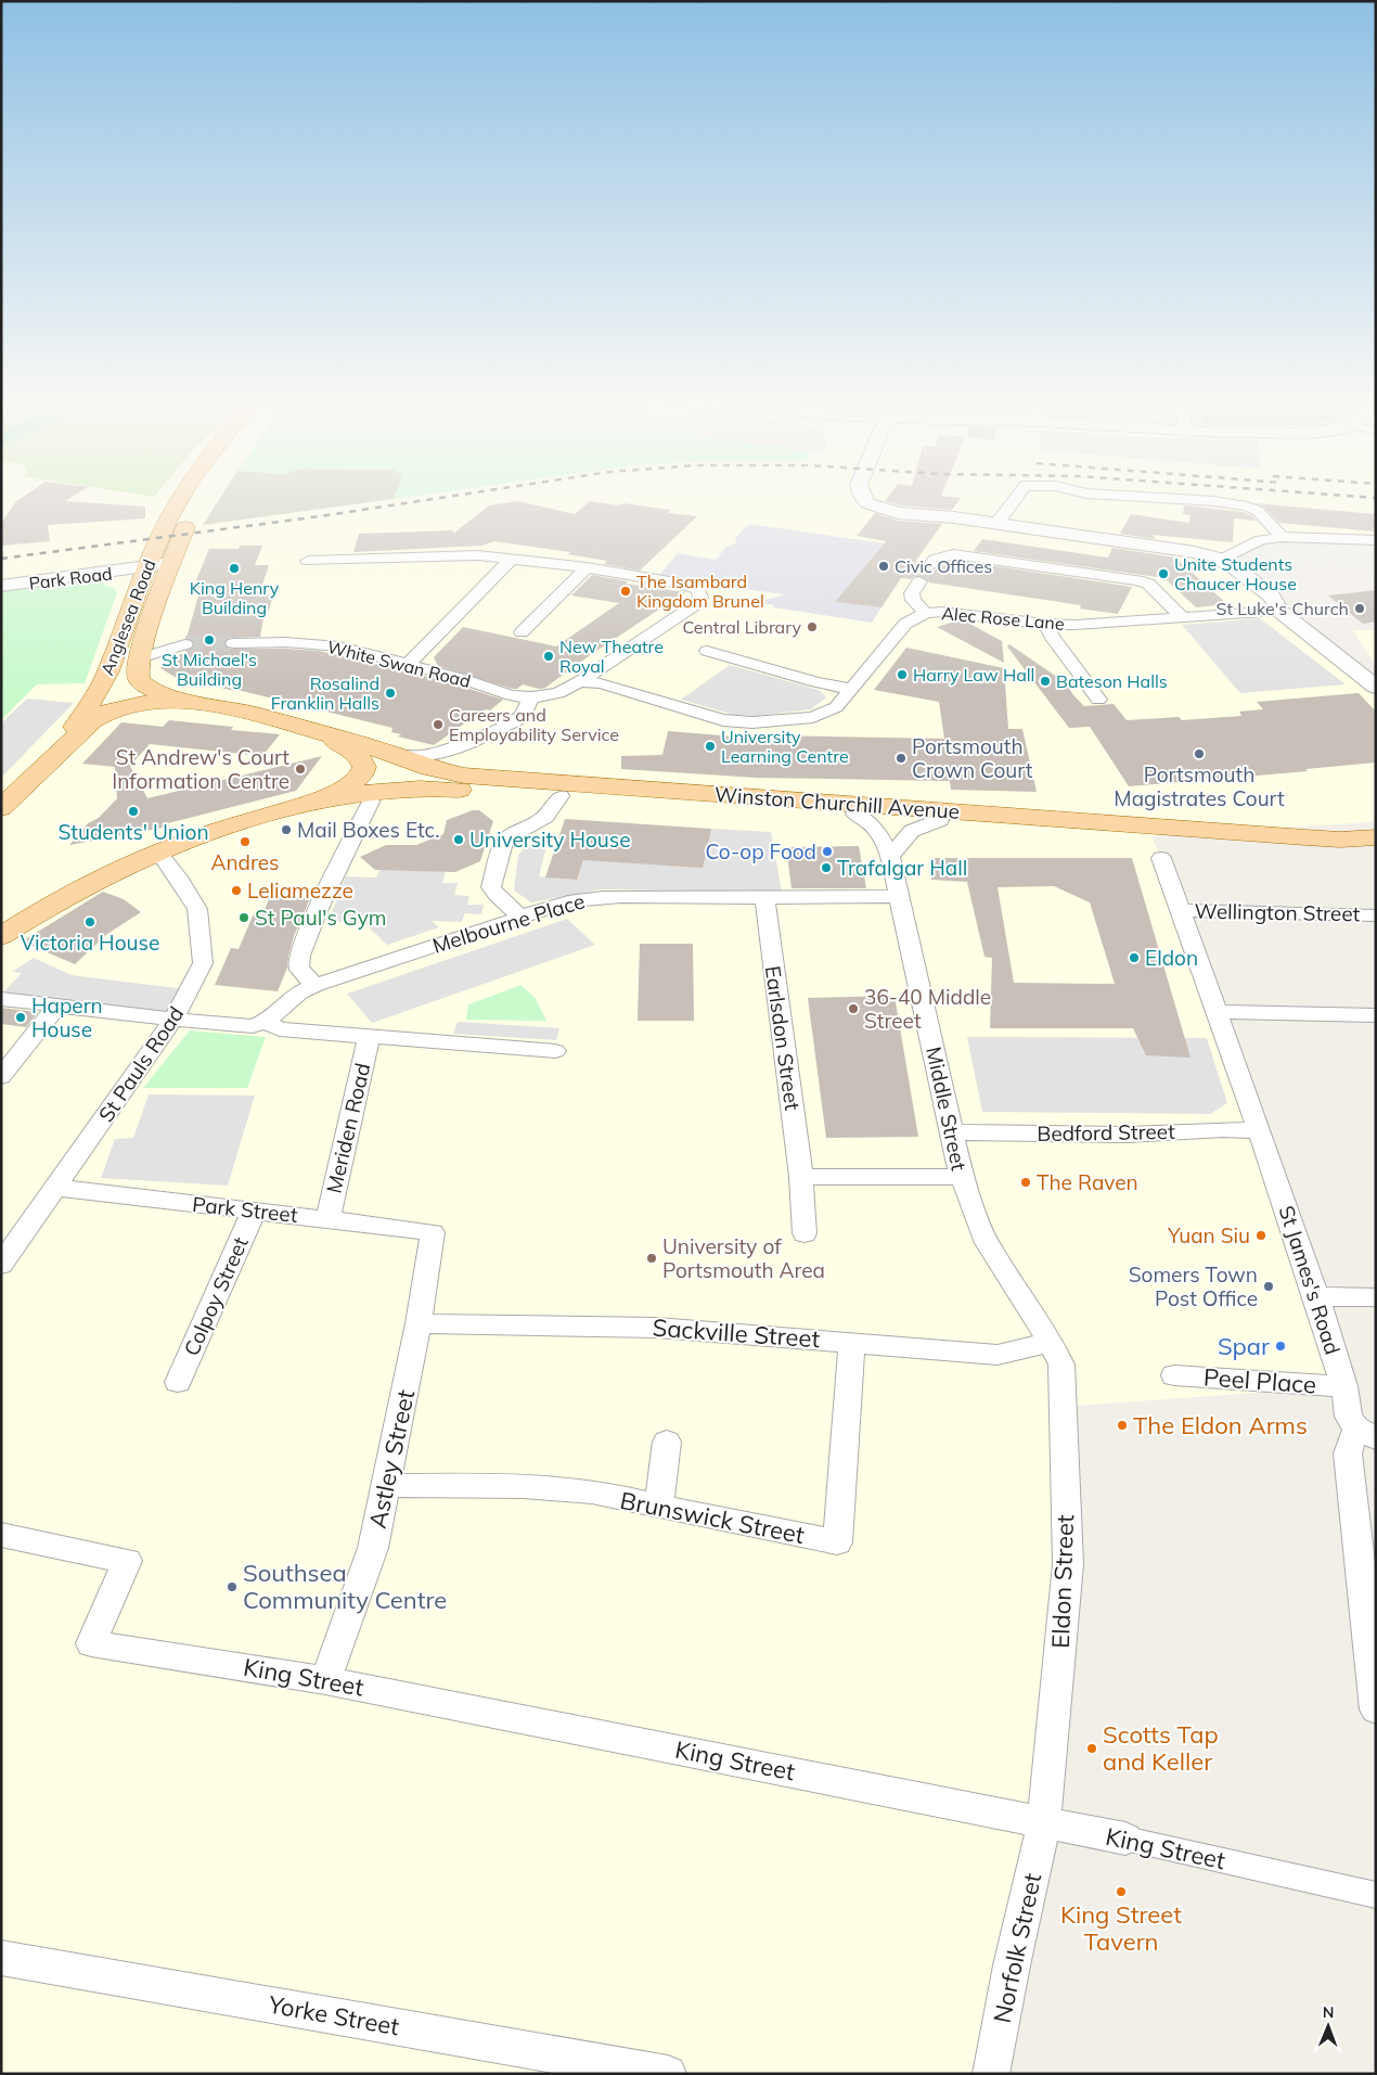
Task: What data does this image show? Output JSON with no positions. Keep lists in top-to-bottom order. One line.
{"streets":{"main road":["Anglesea Road","Winston Churchill Avenue"],"street":["Park Road","Alec Rose Lane","White Swan Road","Wellington Street","Melbourne Place","Earlsdon Street","St Pauls Road","Middle Street","Meriden Road","Bedford Street","Park Street","St James's Road","Colpoy Street","Sackville Street","Peel Place","Astley Street","Brunswick Street","Eldon Street","King Street","Norfolk Street","Yorke Street"]},"crossings":[["Park Road","Anglesea Road"],["Alec Rose Lane","White Swan Road"],["Winston Churchill Avenue","Middle Street"],["Wellington Street","St James's Road"],["Melbourne Place","Earlsdon Street"],["Melbourne Place","Middle Street"],["St Pauls Road","Park Street"],["Middle Street","Bedford Street"],["Middle Street","Sackville Street"],["Middle Street","Eldon Street"],["Meriden Road","Park Street"],["Bedford Street","St James's Road"],["Park Street","Colpoy Street"],["Park Street","Astley Street"],["St James's Road","Peel Place"],["Sackville Street","Astley Street"],["Sackville Street","Brunswick Street"],["Sackville Street","Eldon Street"],["Astley Street","Brunswick Street"],["Astley Street","King Street"],["Eldon Street","King Street"],["Eldon Street","Norfolk Street"],["King Street","Norfolk Street"]],"places":["Civic Offices","King Henry Building","Unite Students Chaucer House","The Isambard Kingdom Brunel","St Luke's Church","Central Library","St Michael's Building","New Theatre Royal","Harry Law Hall","Bateson Halls","Rosalind Franklin Halls","Careers and Employability Service","University Learning Centre","Portsmouth Magistrates Court","Portsmouth Crown Court","St Andrew's Court Information Centre","Students' Union","Mail Boxes Etc.","University House","Andres","Co-op Food","Trafalgar Hall","Leliamezze","St Paul's Gym","Victoria House","Eldon","36-40 Middle Street","Hapern House","The Raven","Yuan Siu","University of Portsmouth Area","Somers Town Post Office","Spar","The Eldon Arms","Southsea Community Centre","Scotts Tap and Keller","King Street Tavern"],"north":"top"}
